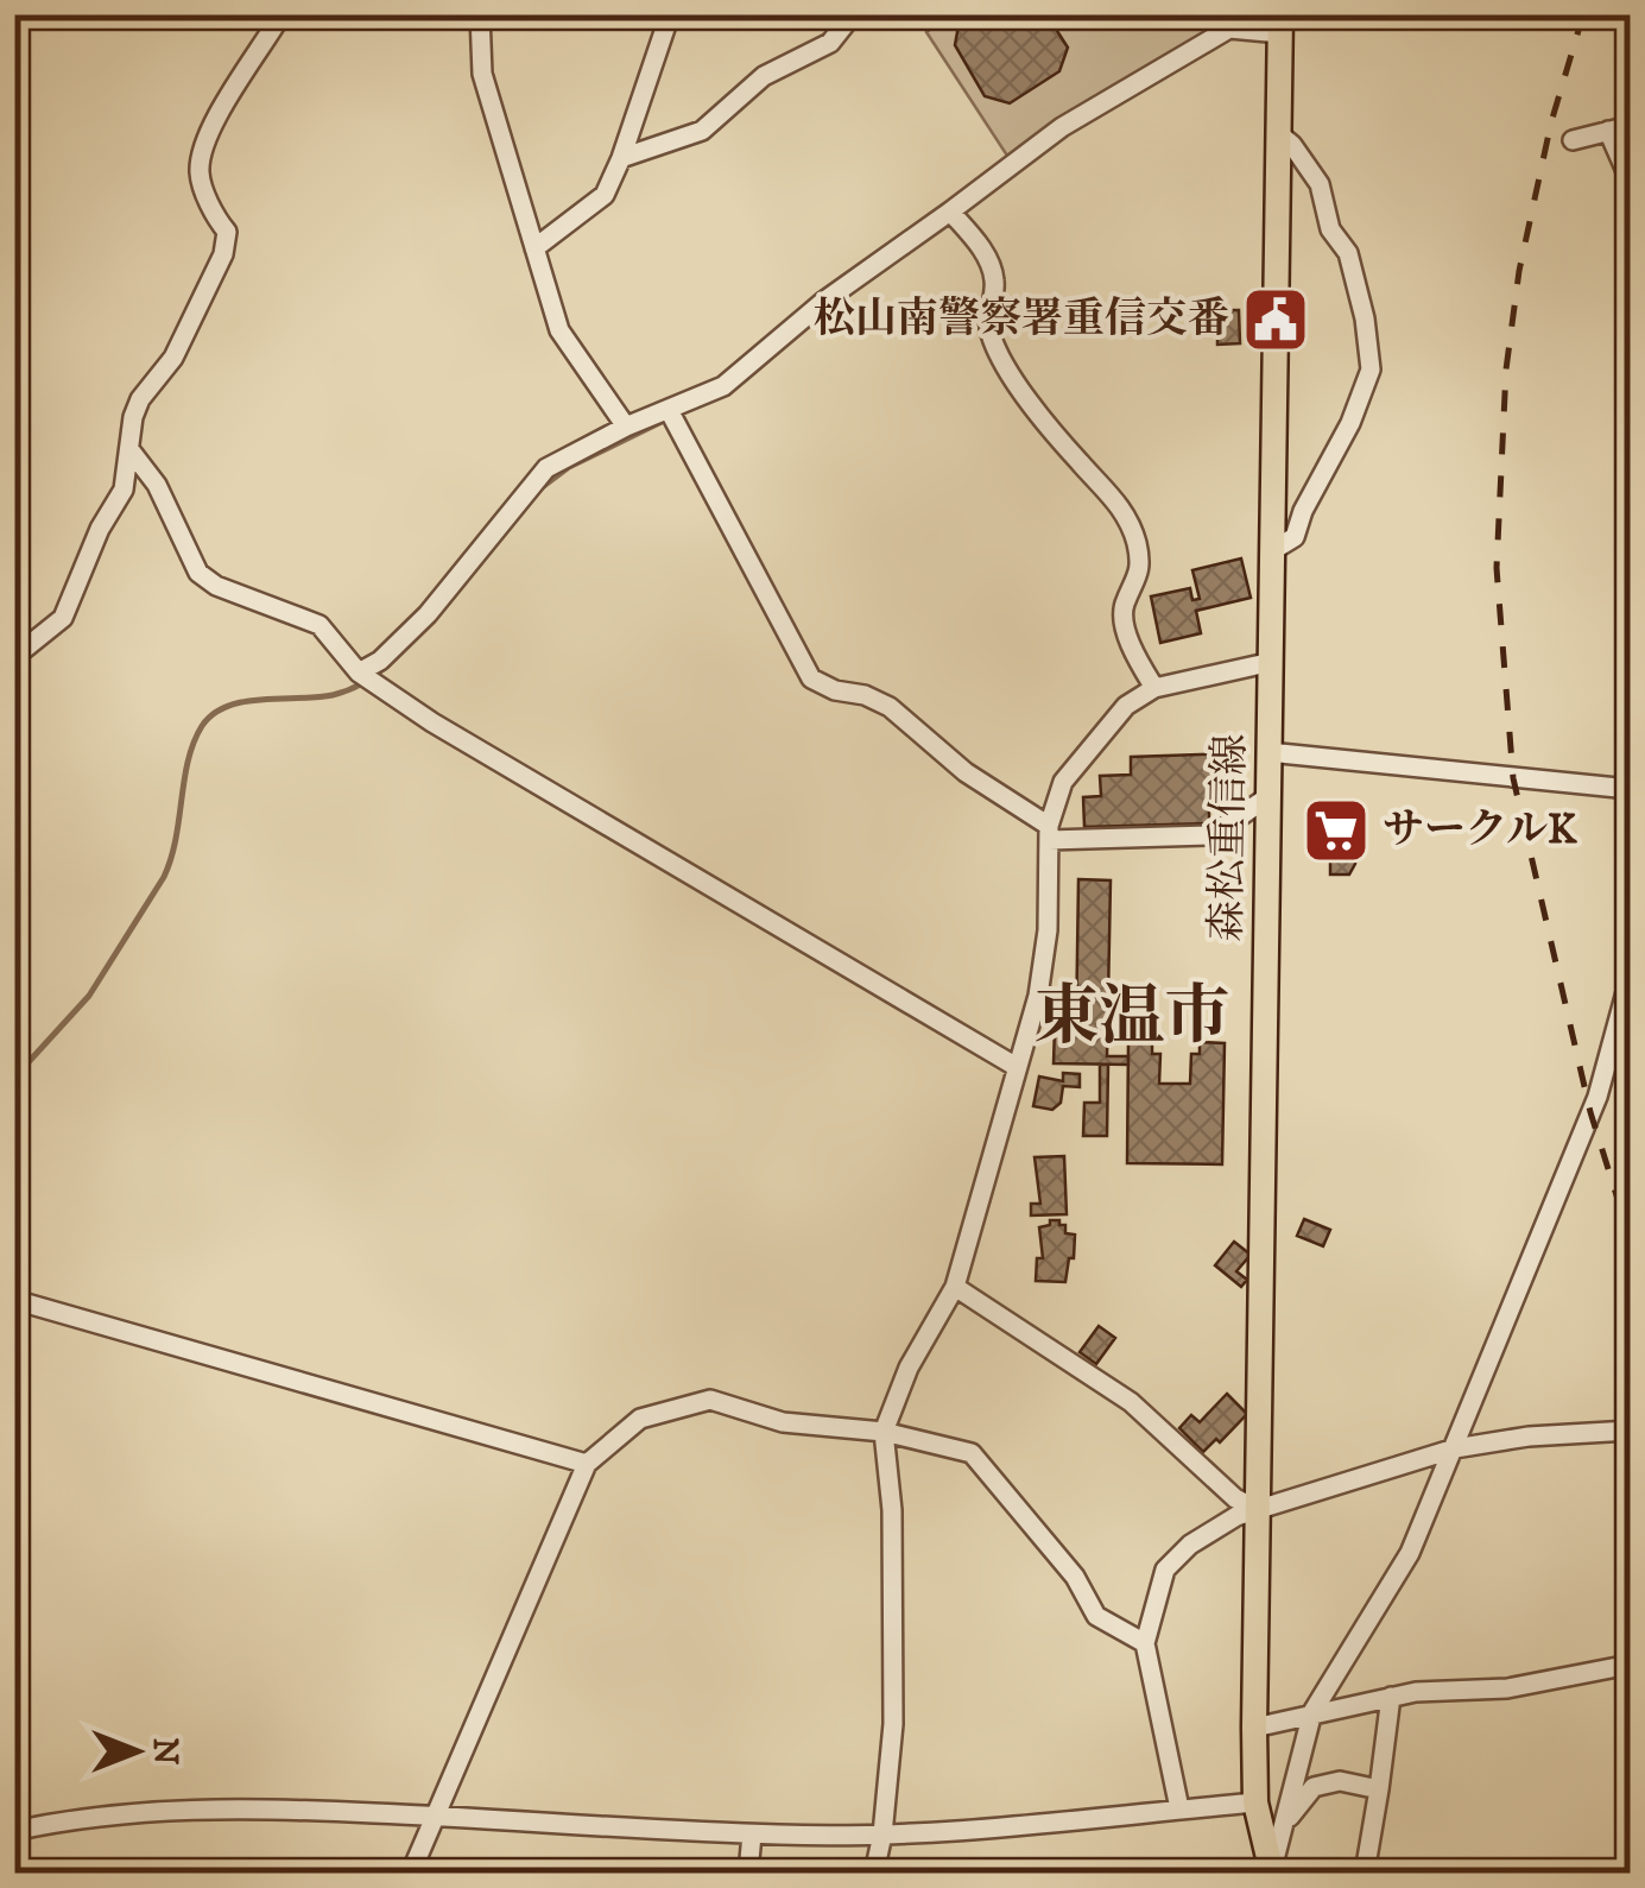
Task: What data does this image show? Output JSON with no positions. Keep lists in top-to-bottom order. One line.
{"streets":{"main road":["森松重信線"]},"districts":["東温市"],"places":{"public building":["松山南警察署重信交番"],"supermarket":["サークルK"]},"north":"right"}
